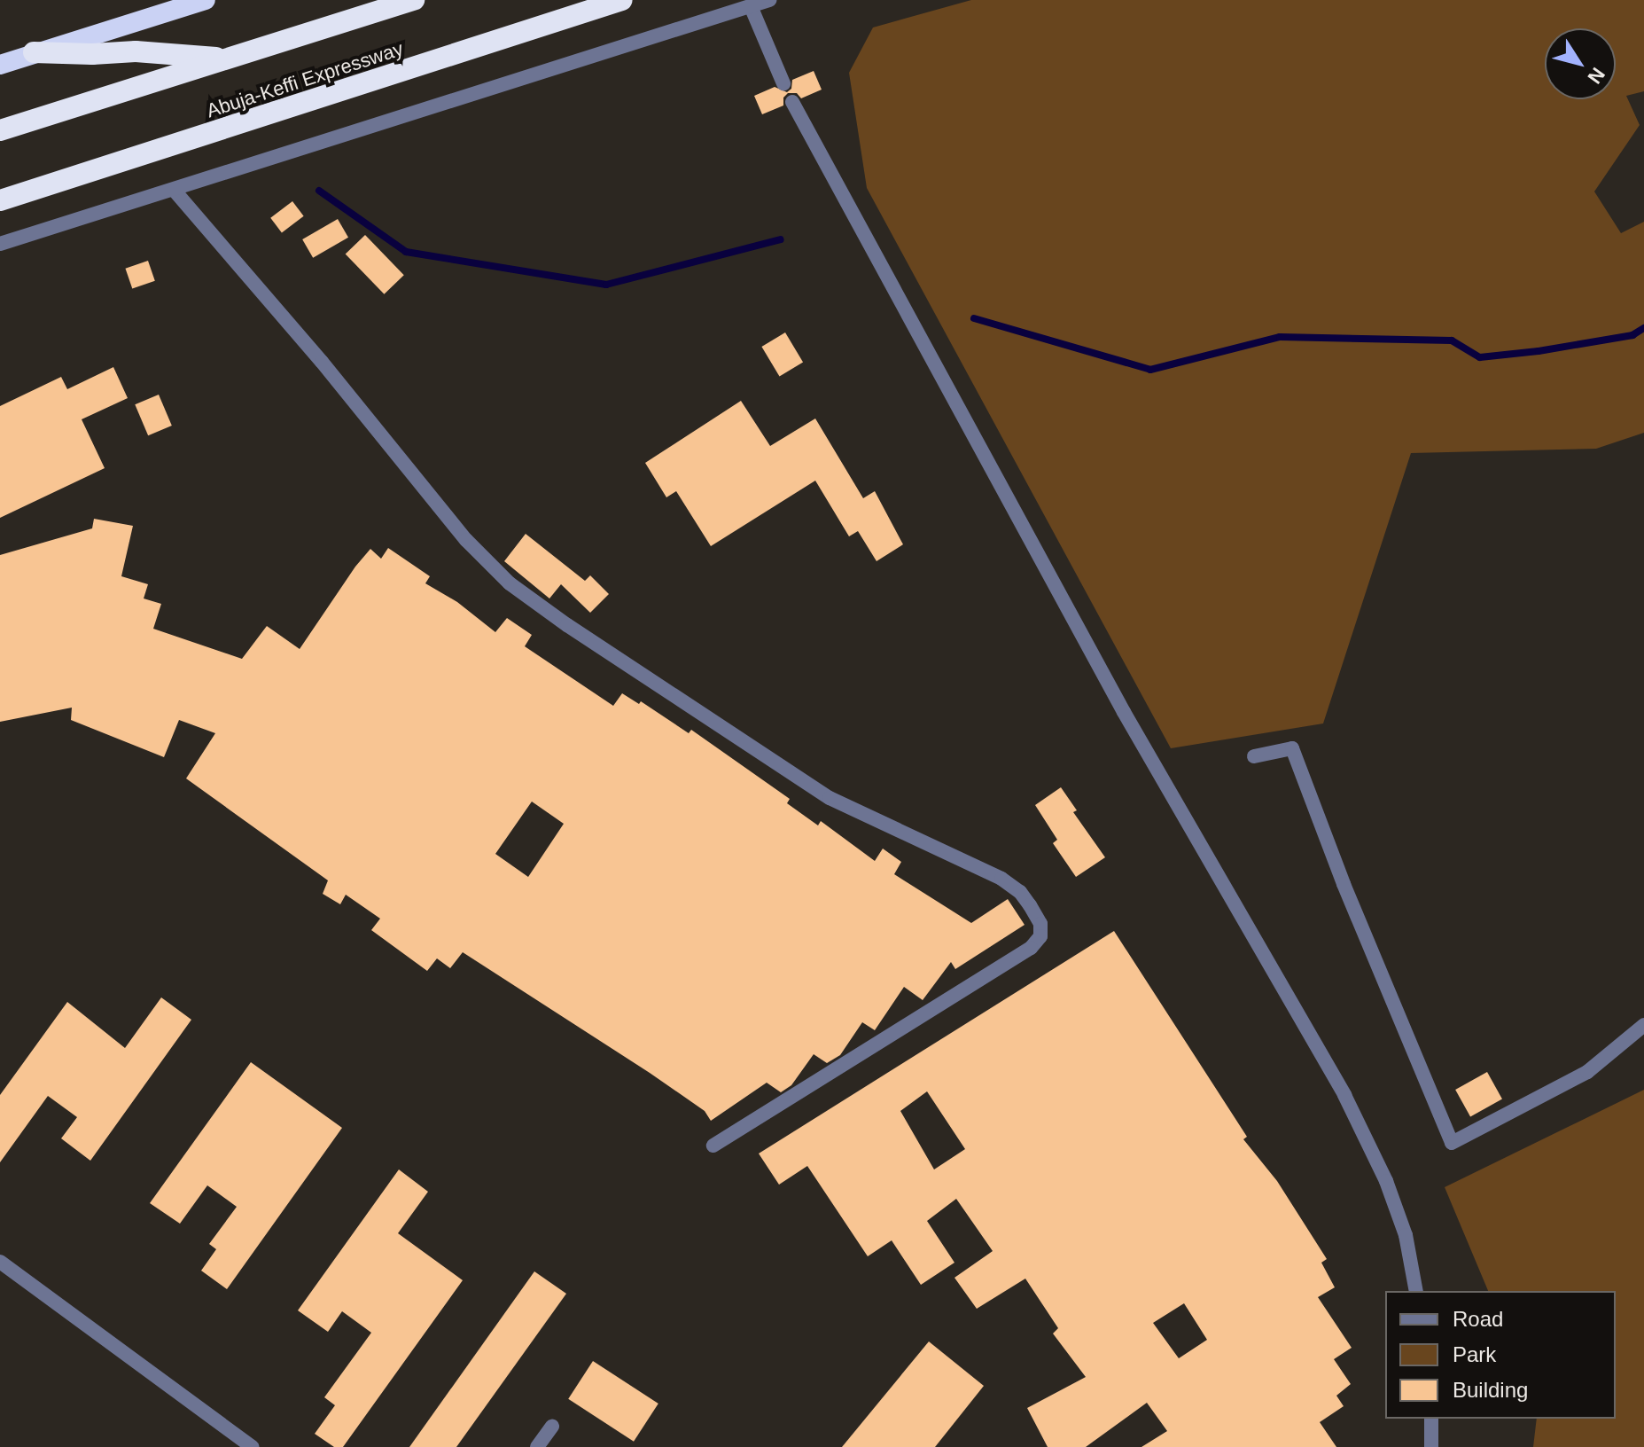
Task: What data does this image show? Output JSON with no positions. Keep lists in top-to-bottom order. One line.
{"streets":{"highway":["Abuja-Keffi Expressway"]},"legend":["Road","Park","Building"],"north":"bottom right"}
